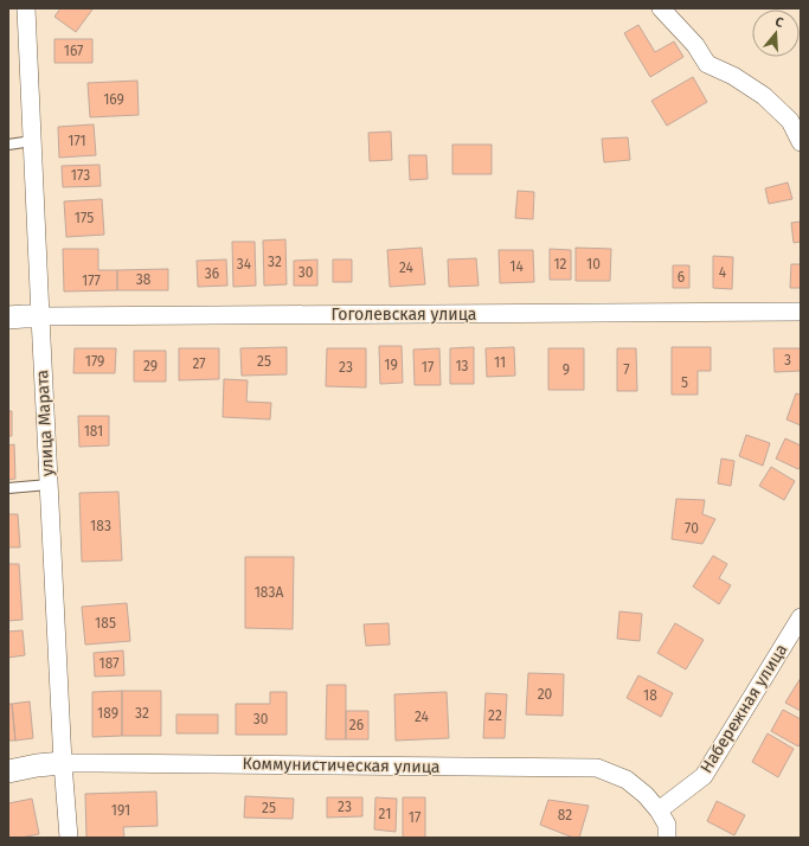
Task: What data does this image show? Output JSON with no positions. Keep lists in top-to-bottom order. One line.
{"streets":{"street":["Гоголевская улица","улица Марата","Набережная улица","Коммунистическая улица"]},"crossings":[["Гоголевская улица","улица Марата"],["улица Марата","Коммунистическая улица"],["Набережная улица","Коммунистическая улица"]],"house_numbers":["167","169","171","173","175","32","34","12","10","14","24","30","4","36","6","38","177","3","179","25","11","27","19","29","13","23","17","9","7","5","181","183","70","183А","185","187","20","18","189","32","22","24","30","26","23","25","191","21","82","17"],"north":"top"}
